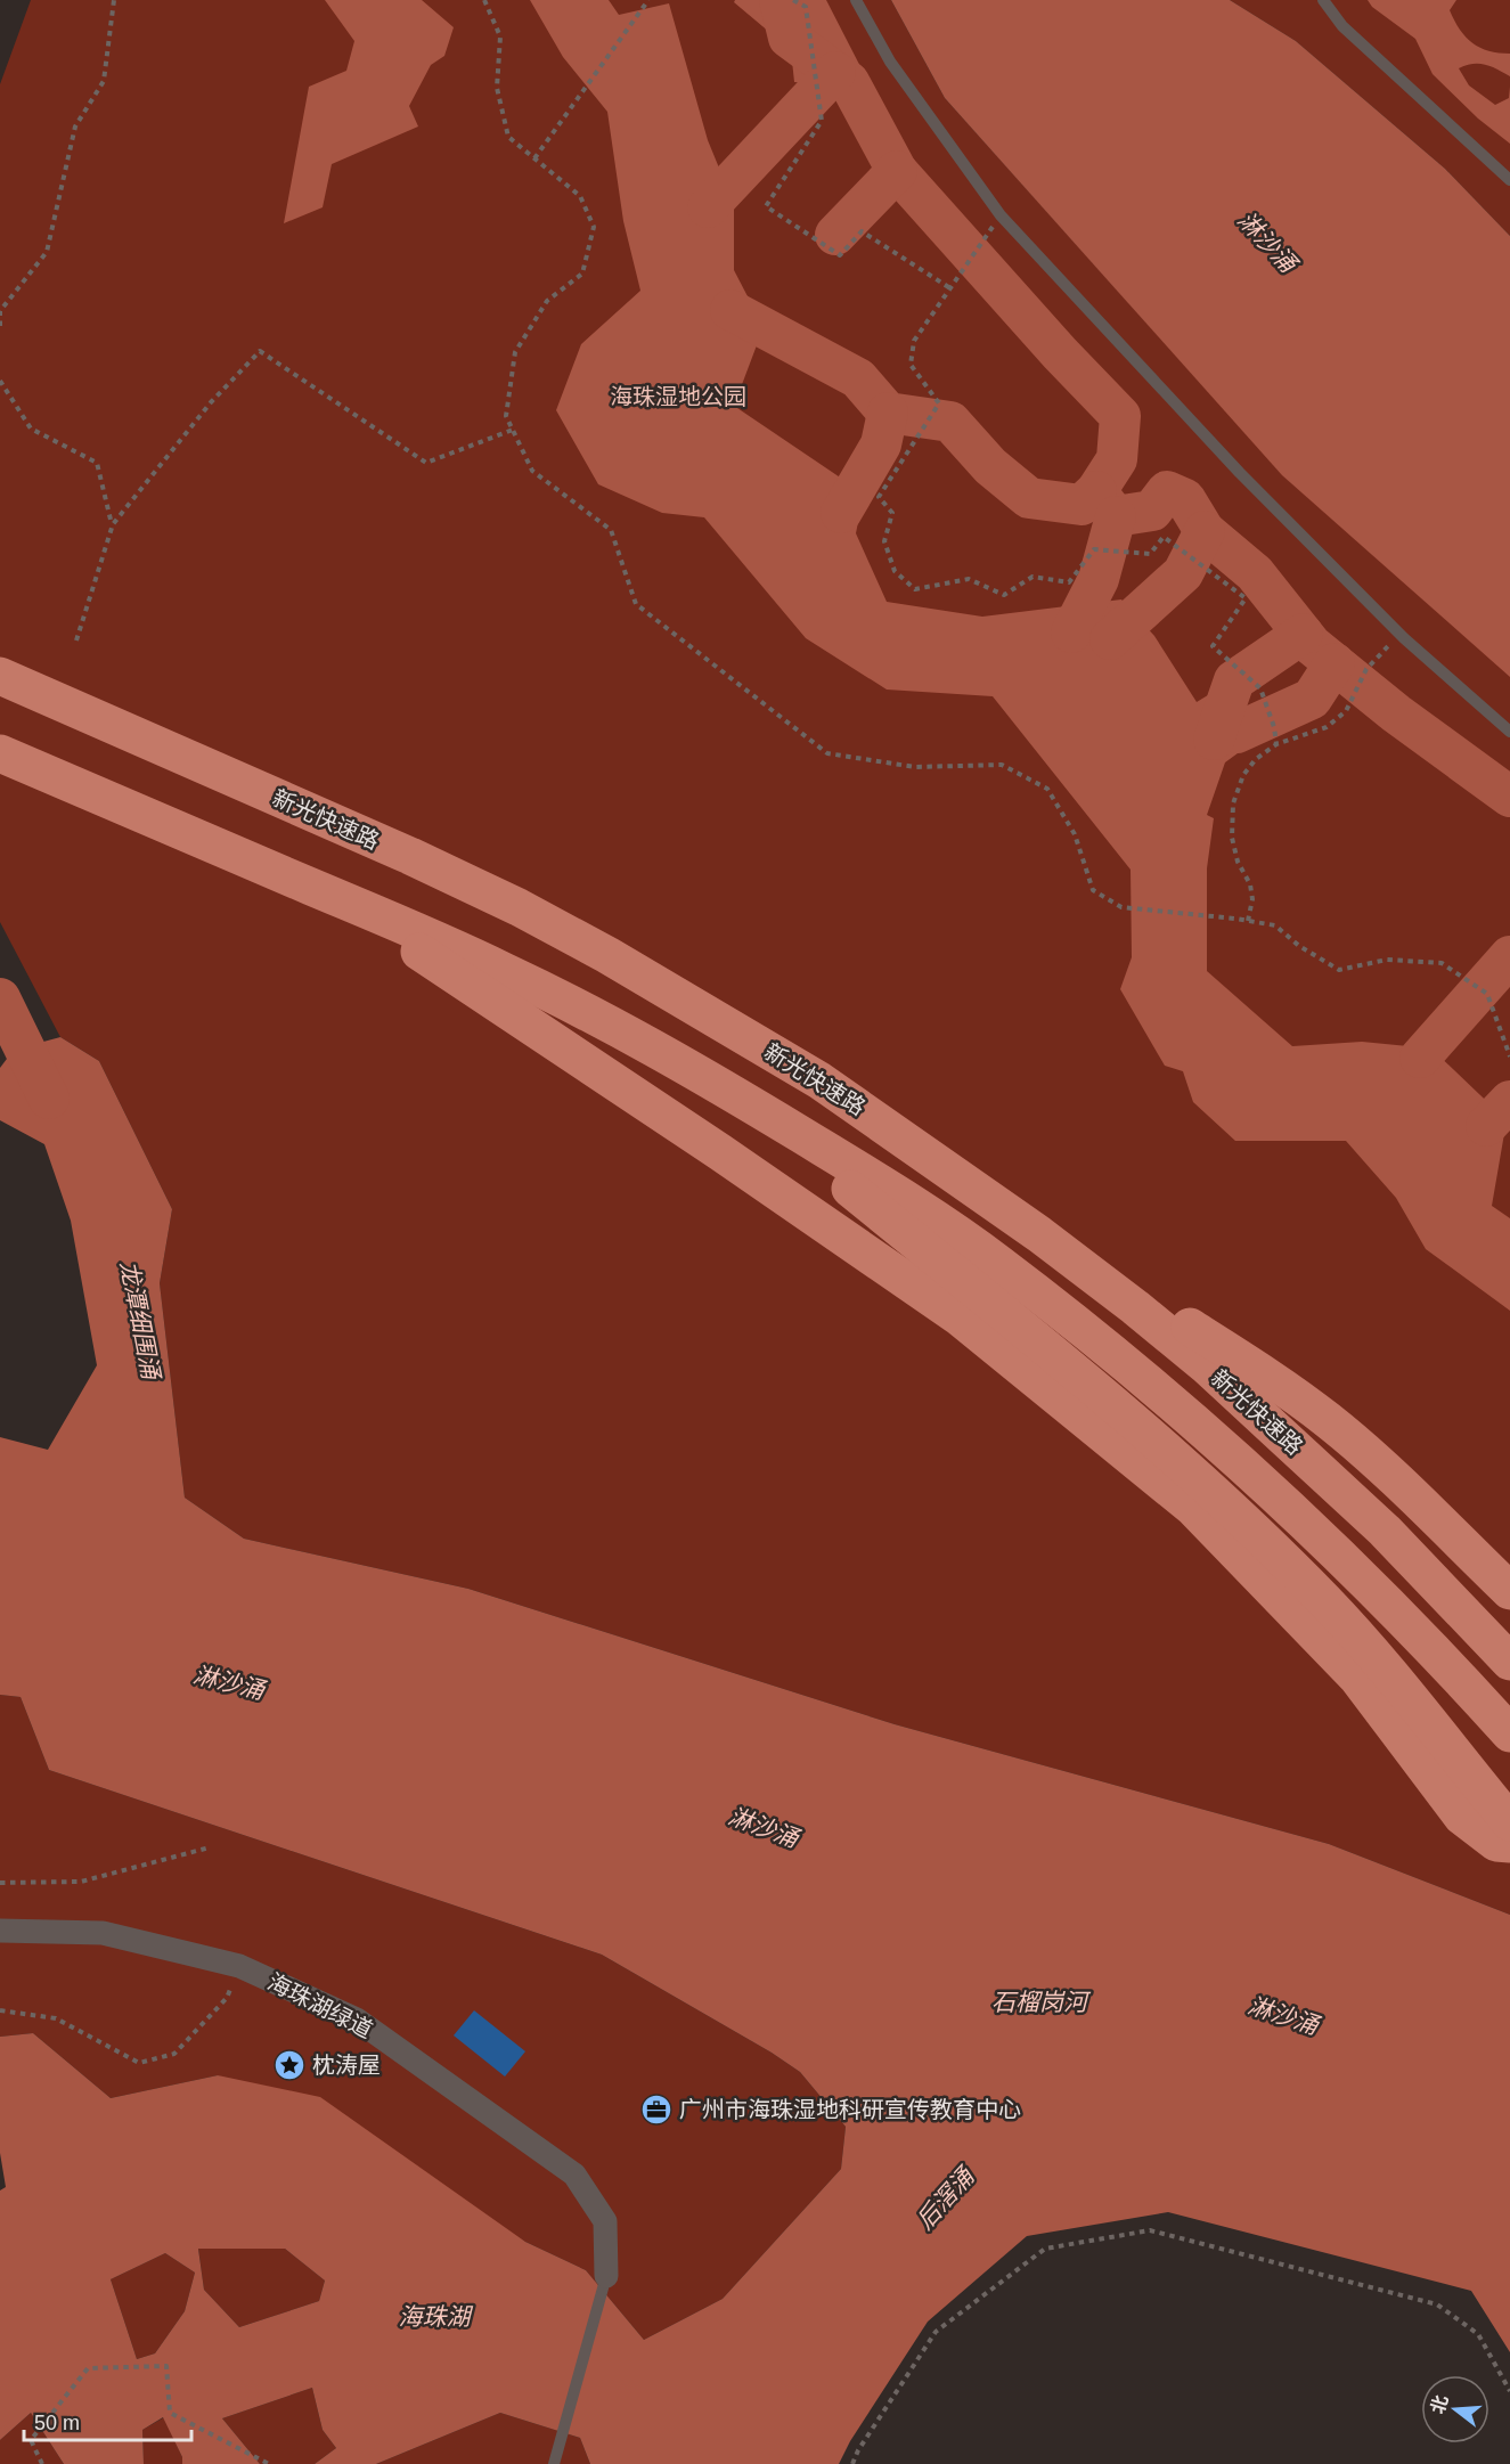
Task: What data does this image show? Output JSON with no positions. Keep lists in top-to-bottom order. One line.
{"streets":{"highway":["新光快速路"],"street":["海珠湖绿道"]},"water":["淋沙涌","龙潭细围涌","石榴岗河","后滘涌","海珠湖"],"parks":["海珠湿地公园"],"places":{"place":["枕涛屋"],"office":["广州市海珠湿地科研宣传教育中心"]},"scale_bar":"50 m","north":"left"}
